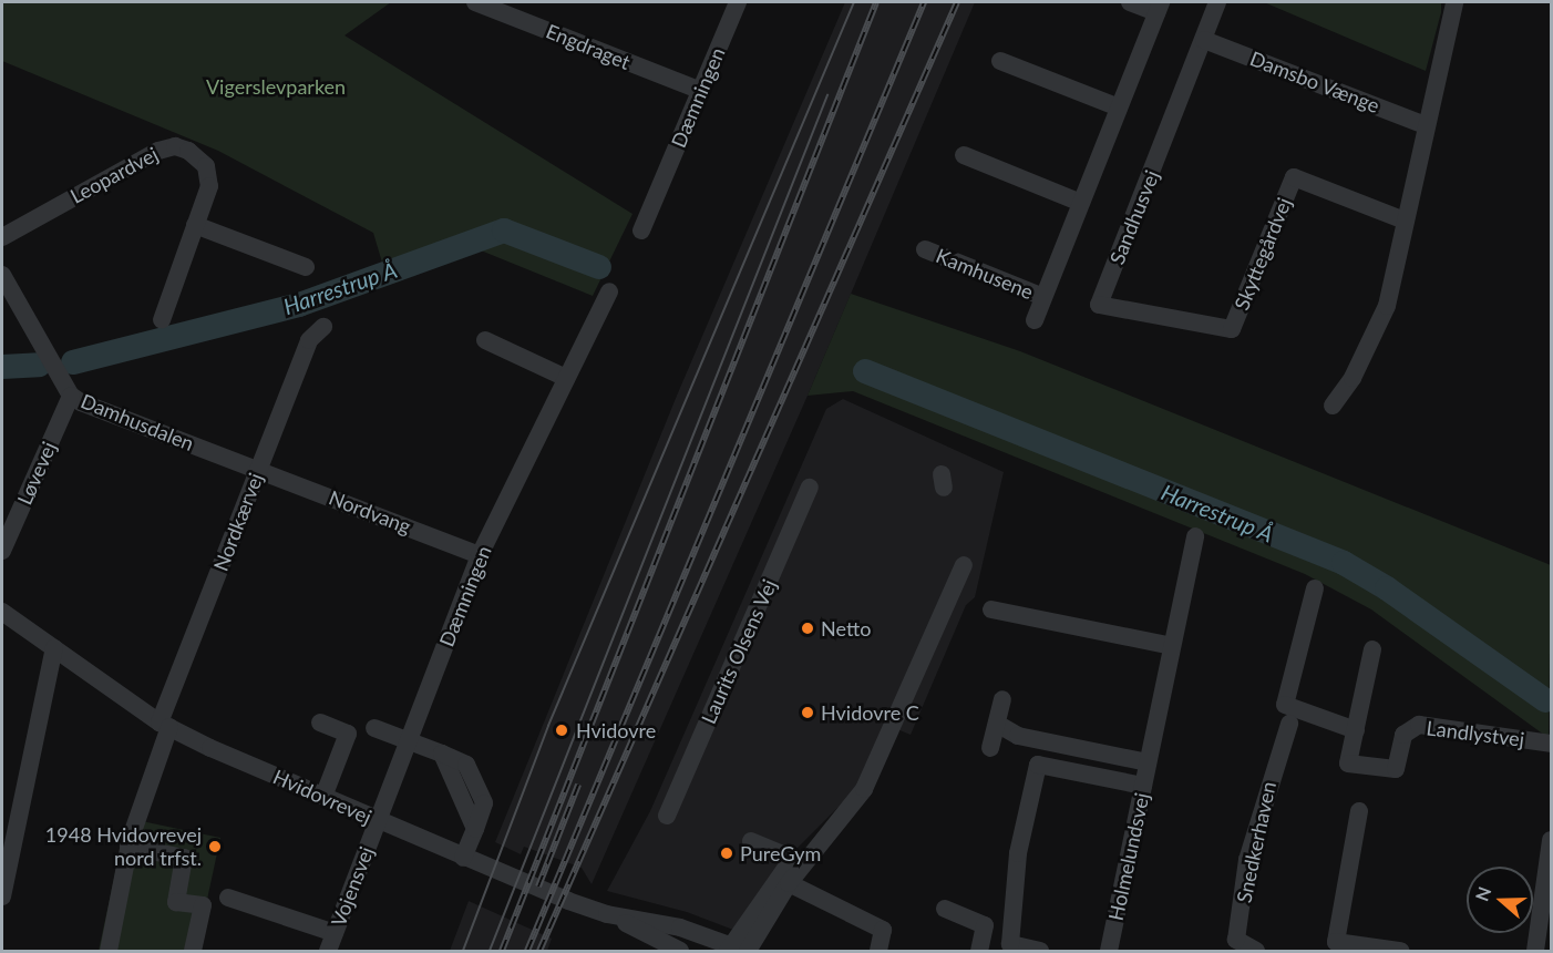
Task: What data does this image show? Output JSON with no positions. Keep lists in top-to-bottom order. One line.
{"streets":{"street":["Engdraget","Damsbo Vænge","Dæmningen","Leopardvej","Sandhusvej","Skyttegårdvej","Kamhusene","Damhusdalen","Løvevej","Nordvang","Nordkærvej","Laurits Olsens Vej","Landlystvej","Hvidovrevej","Snedkerhaven","Holmelundsvej","Vojensvej"]},"crossings":[["Engdraget","Dæmningen"],["Damsbo Vænge","Sandhusvej"],["Dæmningen","Nordvang"],["Dæmningen","Hvidovrevej"],["Dæmningen","Vojensvej"],["Sandhusvej","Skyttegårdvej"],["Damhusdalen","Løvevej"],["Damhusdalen","Nordvang"],["Damhusdalen","Nordkærvej"],["Nordvang","Nordkærvej"],["Nordkærvej","Hvidovrevej"],["Hvidovrevej","Vojensvej"]],"water":["Harrestrup Å"],"parks":["Vigerslevparken"],"places":["Netto","Hvidovre C","Hvidovre","1948 Hvidovrevej nord trfst.","PureGym"],"north":"left"}
